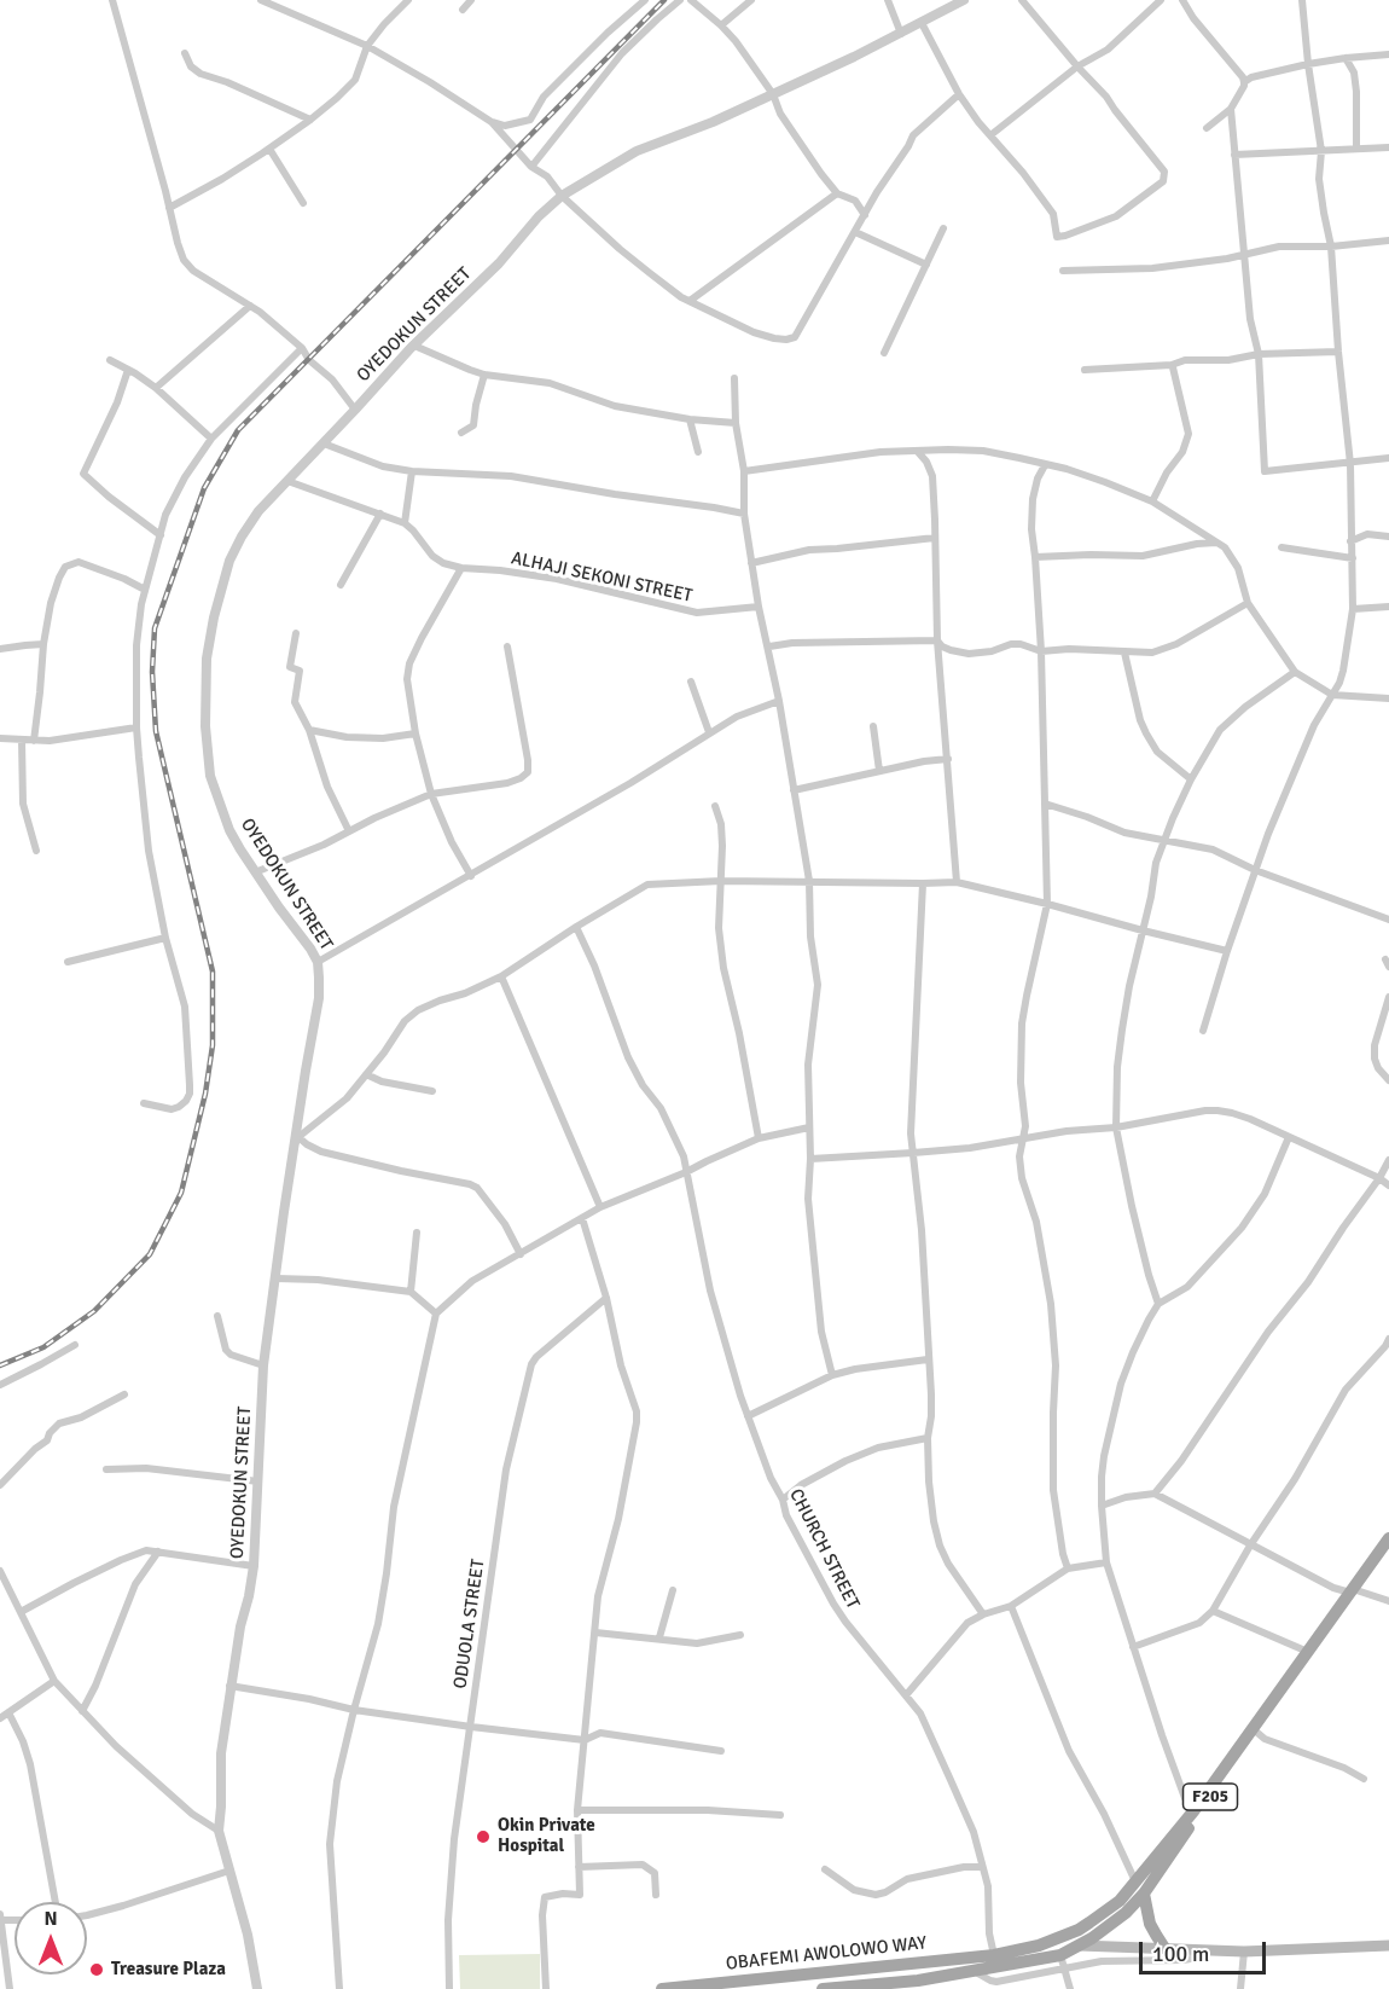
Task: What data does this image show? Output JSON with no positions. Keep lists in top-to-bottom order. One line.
{"streets":{"main road":["F205","OBAFEMI AWOLOWO WAY"],"street":["OYEDOKUN STREET","ALHAJI SEKONI STREET","CHURCH STREET","ODUOLA STREET"]},"crossings":[["OYEDOKUN STREET","ALHAJI SEKONI STREET"],["CHURCH STREET","F205"],["CHURCH STREET","OBAFEMI AWOLOWO WAY"],["F205","OBAFEMI AWOLOWO WAY"]],"places":["Okin Private Hospital","Treasure Plaza"],"scale_bar":"100 m","north":"top"}
